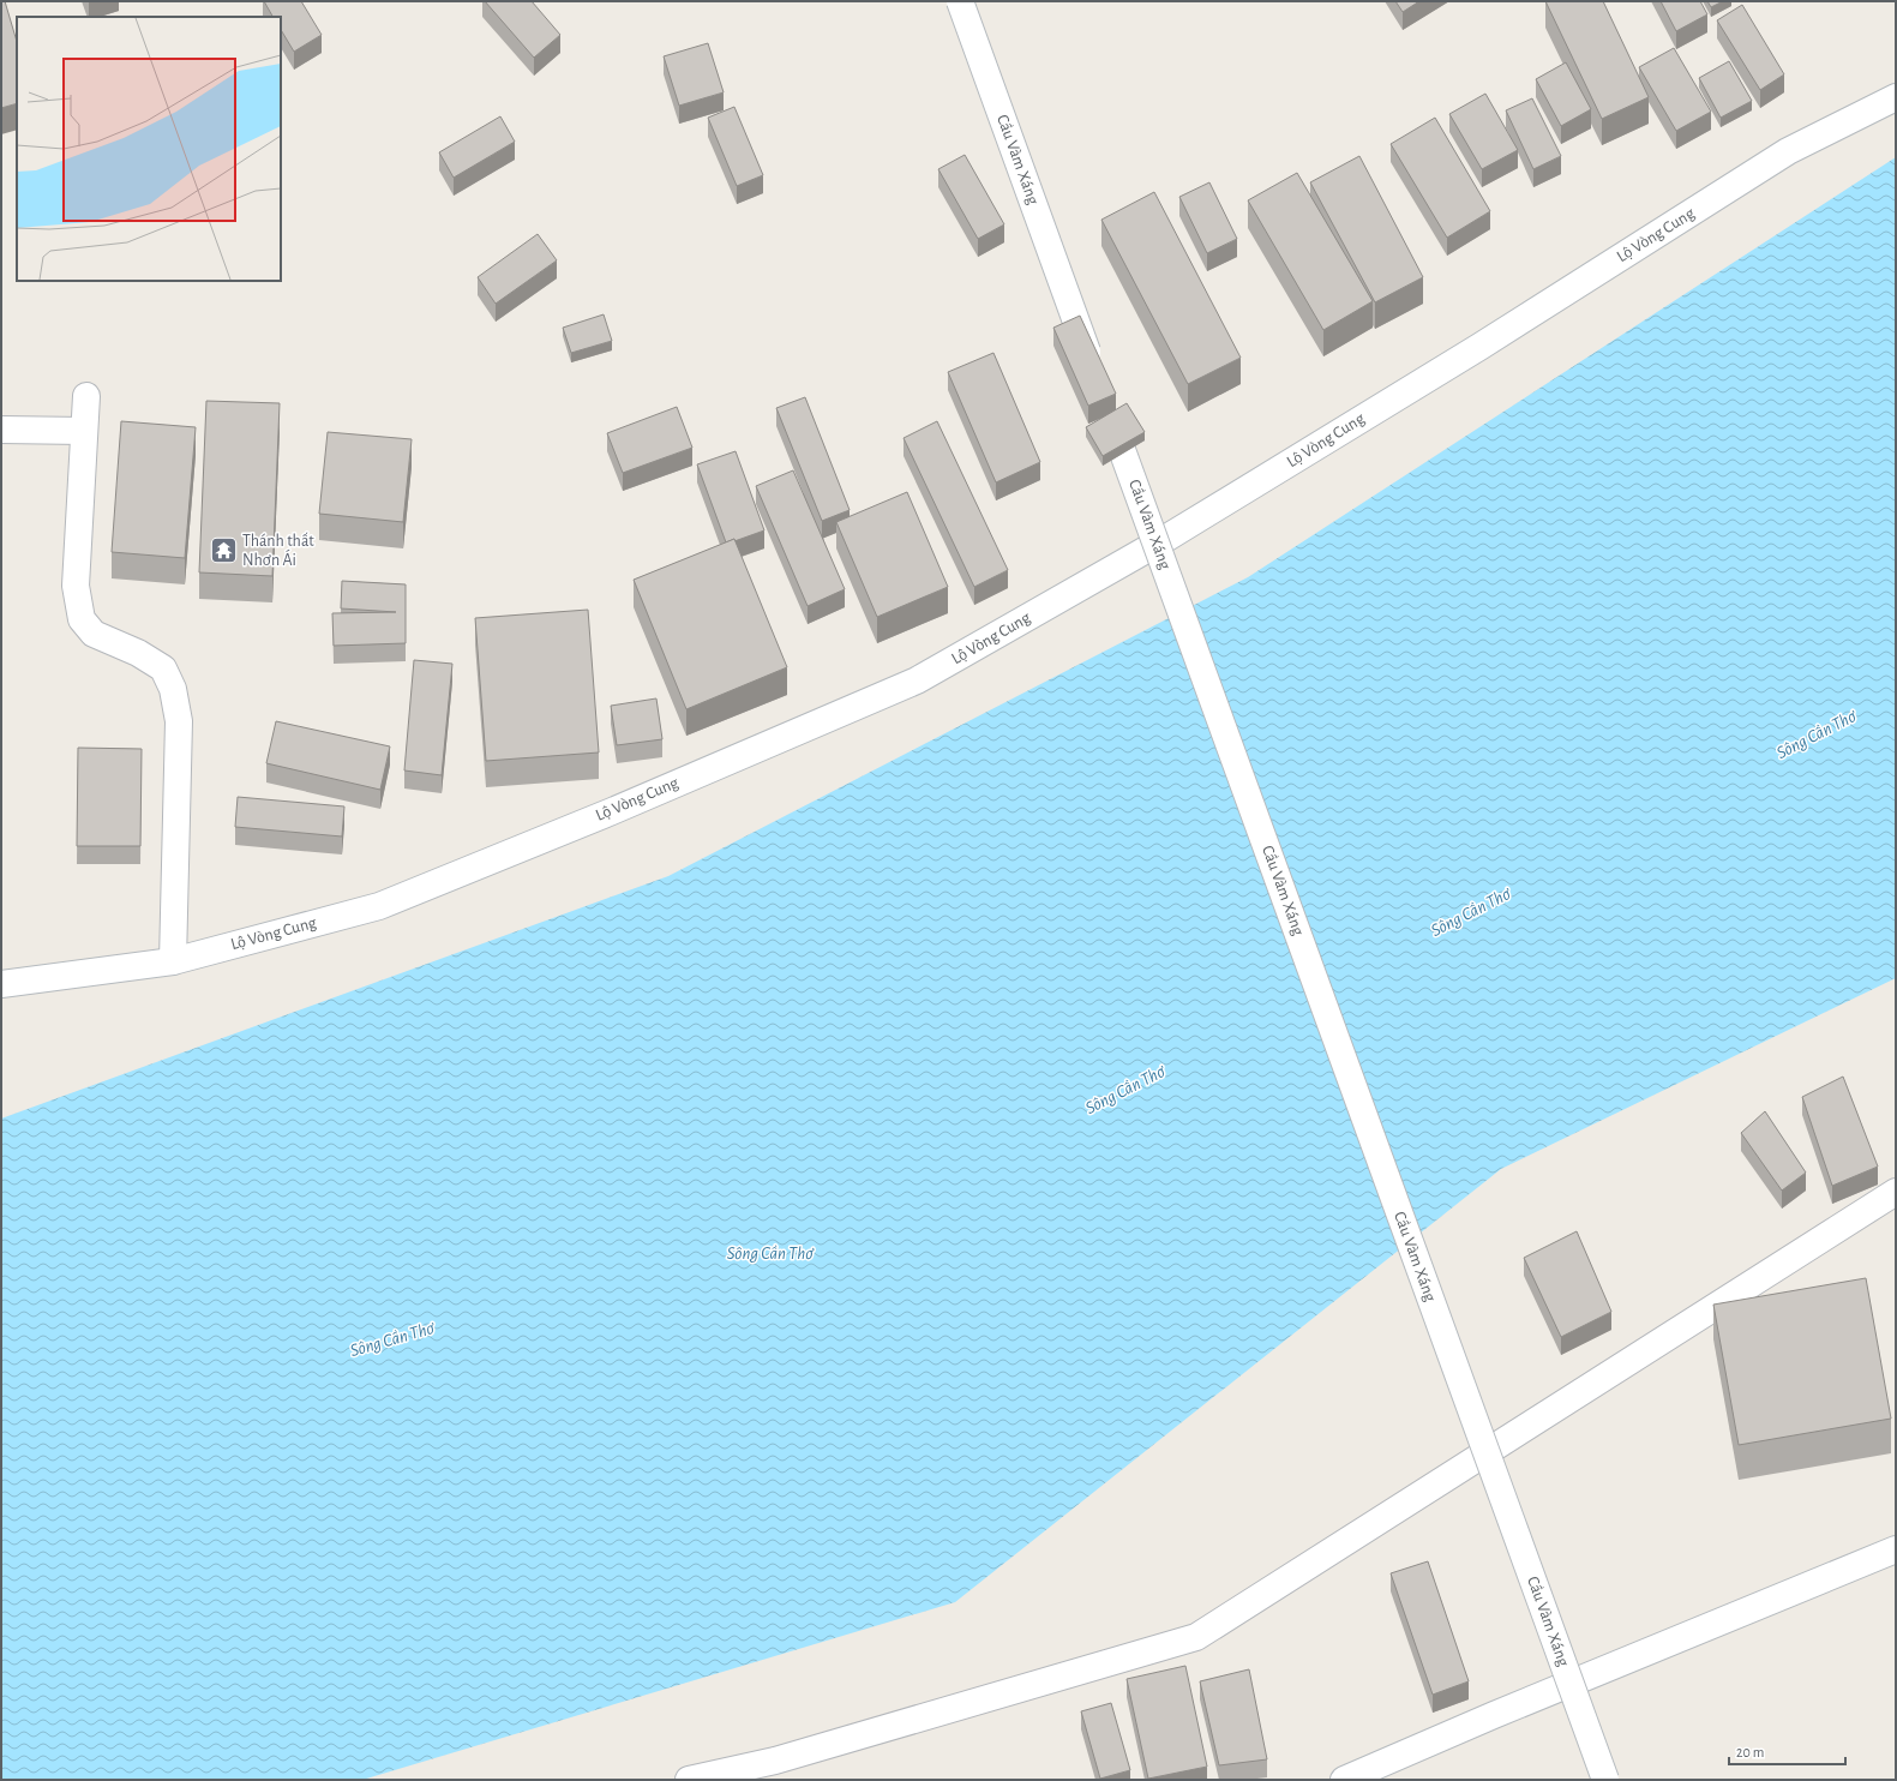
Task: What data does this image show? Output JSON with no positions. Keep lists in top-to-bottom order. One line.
{"streets":{"main road":["Cầu Vàm Xáng","Lộ Vòng Cung"]},"water":["Sông Cần Thơ"],"places":{"temple":["Thánh thất Nhơn Ái"]},"scale_bar":"20 m"}
